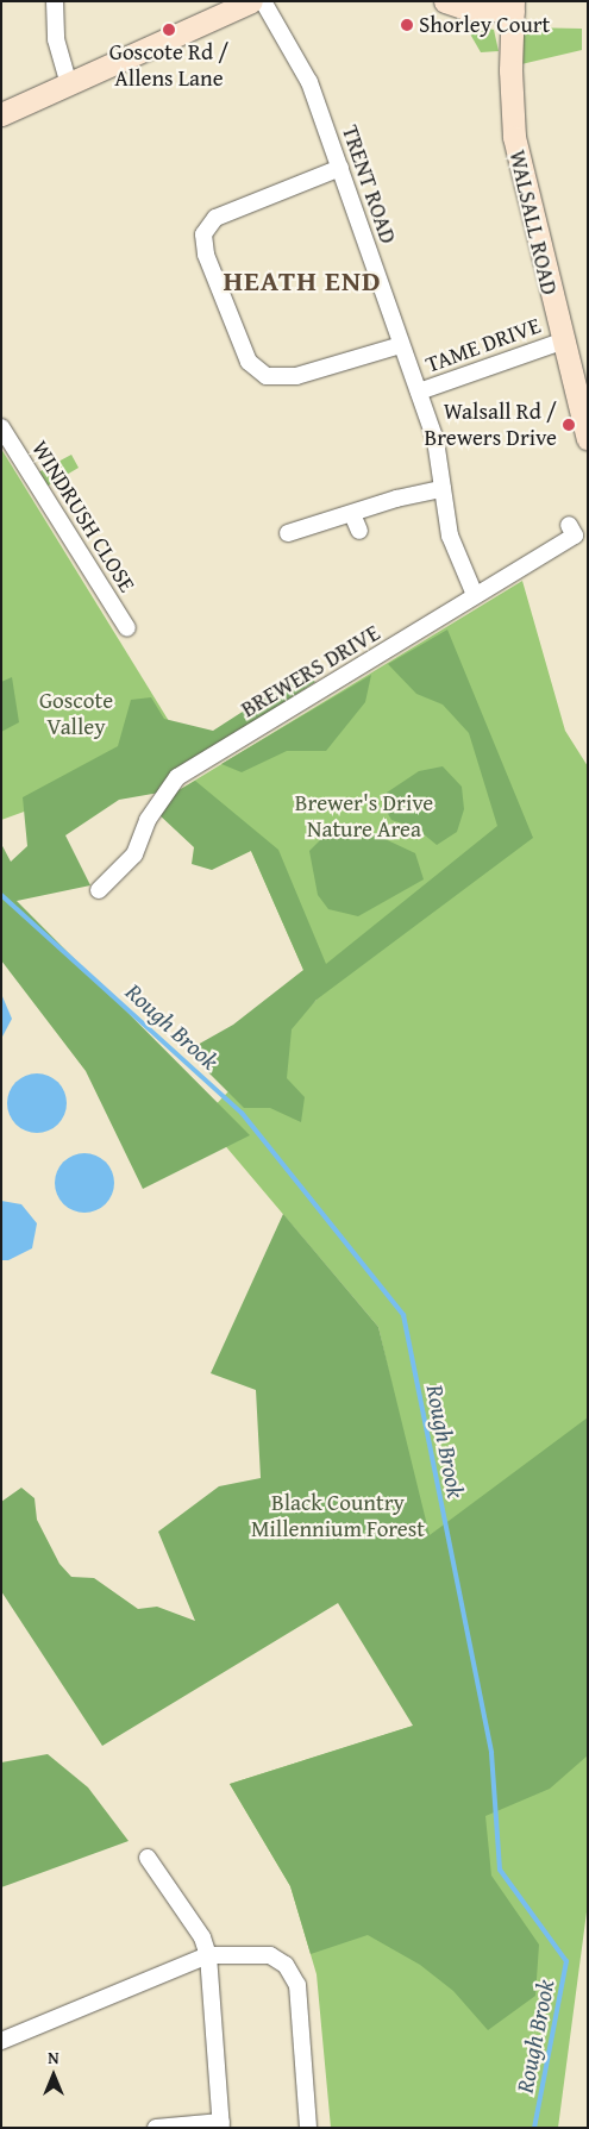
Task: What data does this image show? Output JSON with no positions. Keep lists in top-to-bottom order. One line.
{"streets":{"main road":["WALSALL ROAD"],"street":["TRENT ROAD","TAME DRIVE","WINDRUSH CLOSE","BREWERS DRIVE"]},"crossings":[["TRENT ROAD","TAME DRIVE"],["TRENT ROAD","BREWERS DRIVE"],["WALSALL ROAD","TAME DRIVE"]],"districts":["HEATH END"],"water":["Rough Brook"],"parks":["Goscote Valley","Brewer's Drive Nature Area","Black Country Millennium Forest"],"places":["Shorley Court","Goscote Rd / Allens Lane","Walsall Rd / Brewers Drive"],"north":"top"}
